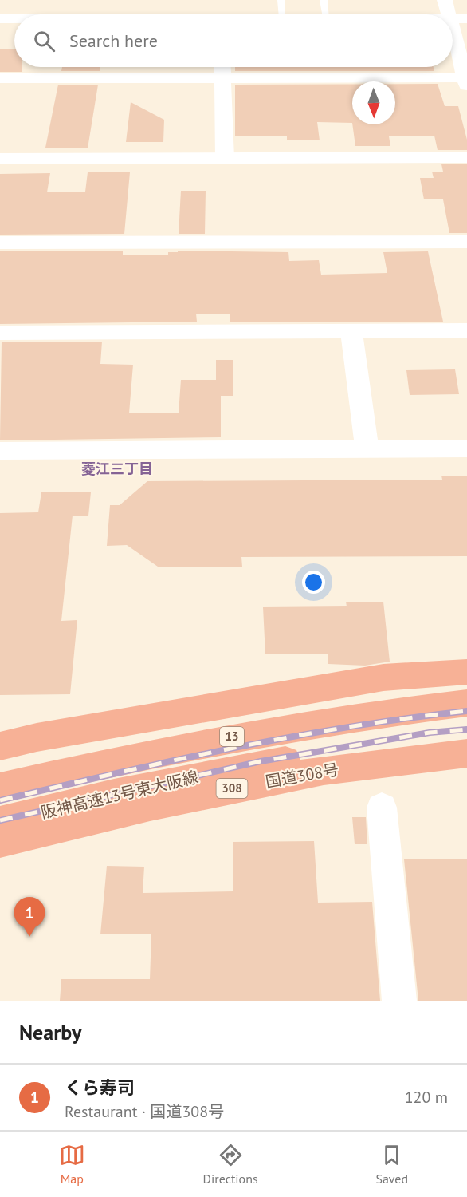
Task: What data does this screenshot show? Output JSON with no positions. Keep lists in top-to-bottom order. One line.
{"streets":{"highway":["13","国道308号","308","阪神高速13号東大阪線"]},"districts":["菱江三丁目"],"north":"bottom","page":{"search":"Search here","pins":"1","heading":"Nearby","list":[{"mark":"1","name":"くら寿司","note":"Restaurant · 国道308号","value":"120 m"}],"nav":["Map","Directions","Saved"]}}
